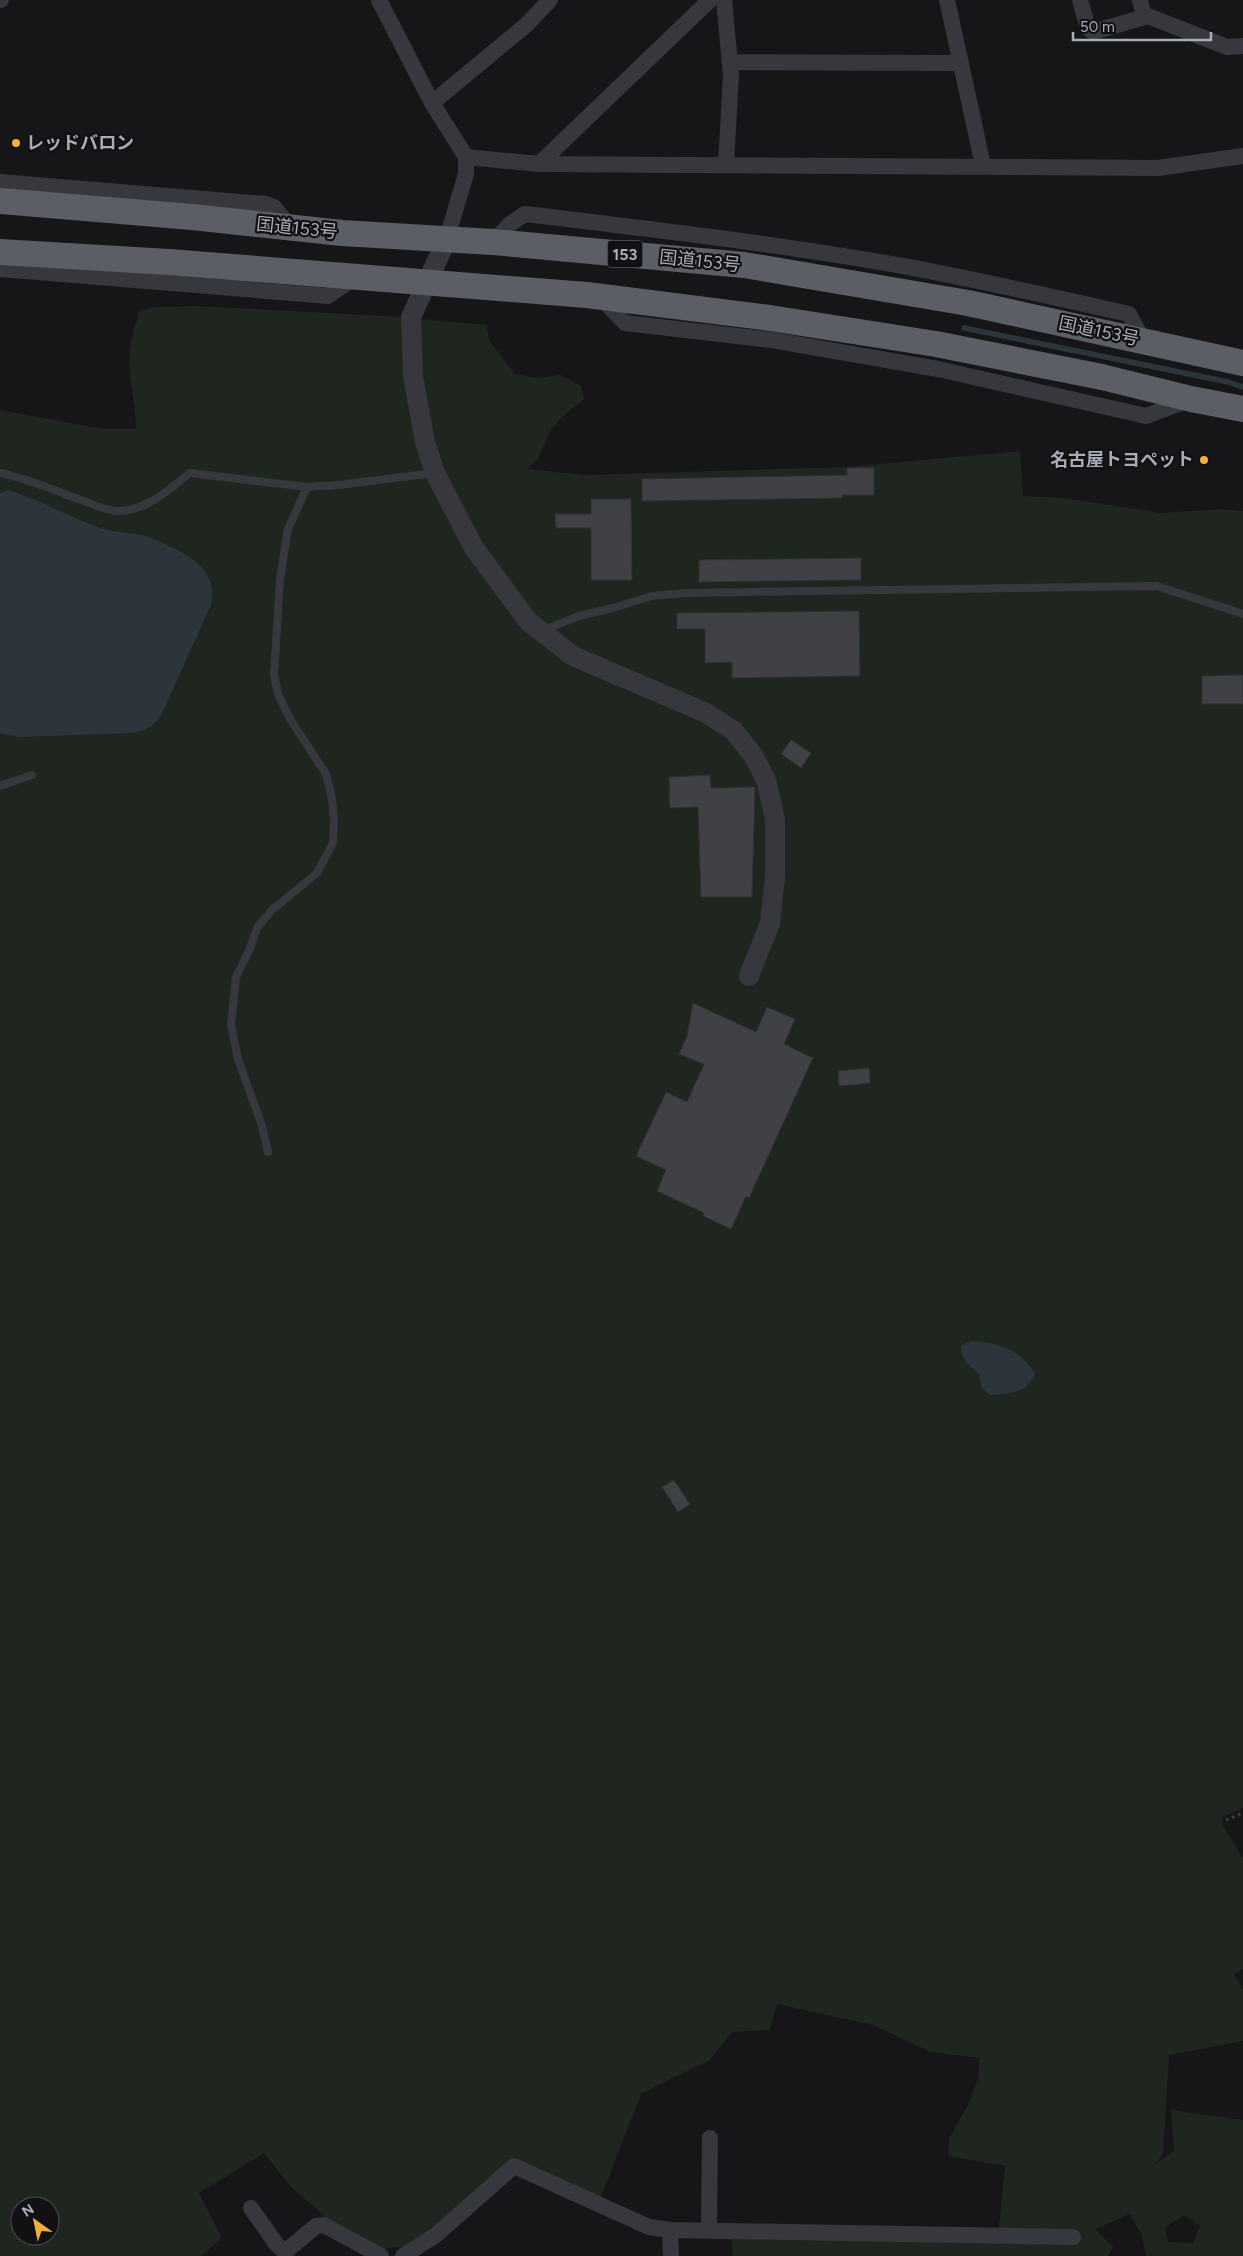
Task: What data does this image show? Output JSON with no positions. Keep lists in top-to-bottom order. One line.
{"streets":{"highway":["国道153号","153"]},"places":["レッドバロン","名古屋トヨペット"],"scale_bar":"50 m","north":"top left"}
